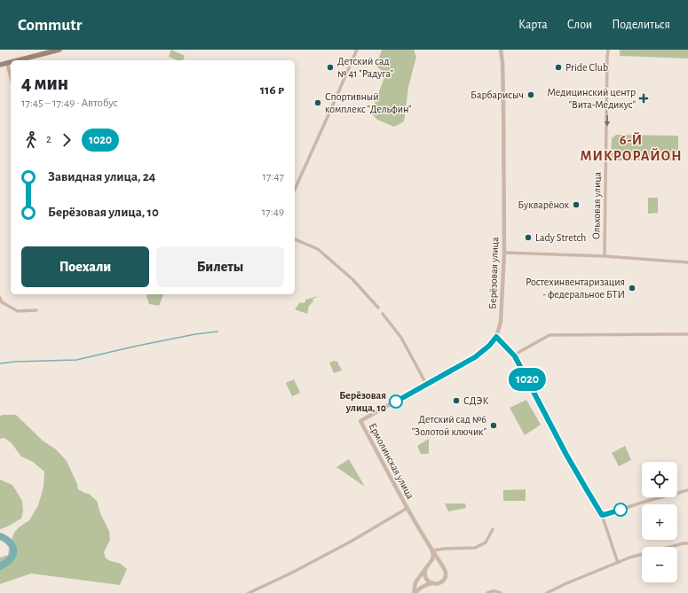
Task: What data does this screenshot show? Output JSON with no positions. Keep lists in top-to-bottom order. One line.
{"streets":{"street":["Ольховая улица","Берёзовая улица","Ермолинская улица"]},"crossings":[["Берёзовая улица","Ермолинская улица"]],"one_way":["Ольховая улица"],"districts":["6-Й МИКРОРАЙОН"],"places":{"other":["Детский сад № 41 \"Радуга\"","Pride Club","Барбарисыч","Спортивный комплекс \"Дельфин\"","Букварёнок","Lady Stretch","Ростехинвентаризация - федеральное БТИ","СДЭК","Берёзовая улица, 10","Детский сад №6 \"Золотой ключик\""],"health":["Медицинский центр \"Вита-Медикус\""]},"lines":["bus line 1020"],"page":{"header":"Commutr","nav":["Карта","Слои","Поделиться"],"on_map":"1020","heading":["4 мин","17:45 – 17:49 · Автобус","116 ₽"],"legs":["2","1020"],"list":[{"name":"Завидная улица, 24","value":"17:47"},{"name":"Берёзовая улица, 10","value":"17:49"}],"buttons":["Поехали","Билеты"],"map_buttons":["+","−"]}}
